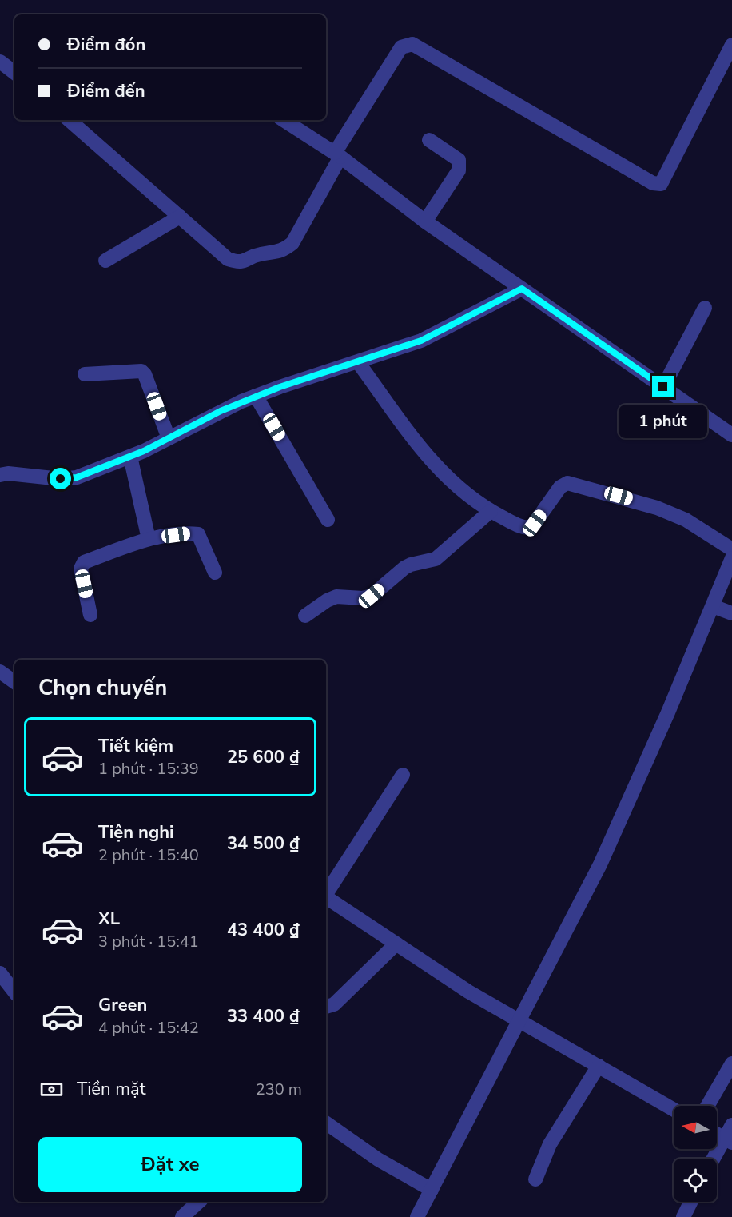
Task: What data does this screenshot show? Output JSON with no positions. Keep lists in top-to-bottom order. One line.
{"north":"left","page":{"banner":["Điểm đón","Điểm đến"],"bubble":"1 phút","heading":"Chọn chuyến","list":[{"name":"Tiết kiệm","note":"1 phút · 15:39","value":"25 600 ₫"},{"name":"Tiện nghi","note":"2 phút · 15:40","value":"34 500 ₫"},{"name":"XL","note":"3 phút · 15:41","value":"43 400 ₫"},{"name":"Green","note":"4 phút · 15:42","value":"33 400 ₫"}],"pay":["Tiền mặt","230 m"],"buttons":"Đặt xe"}}
